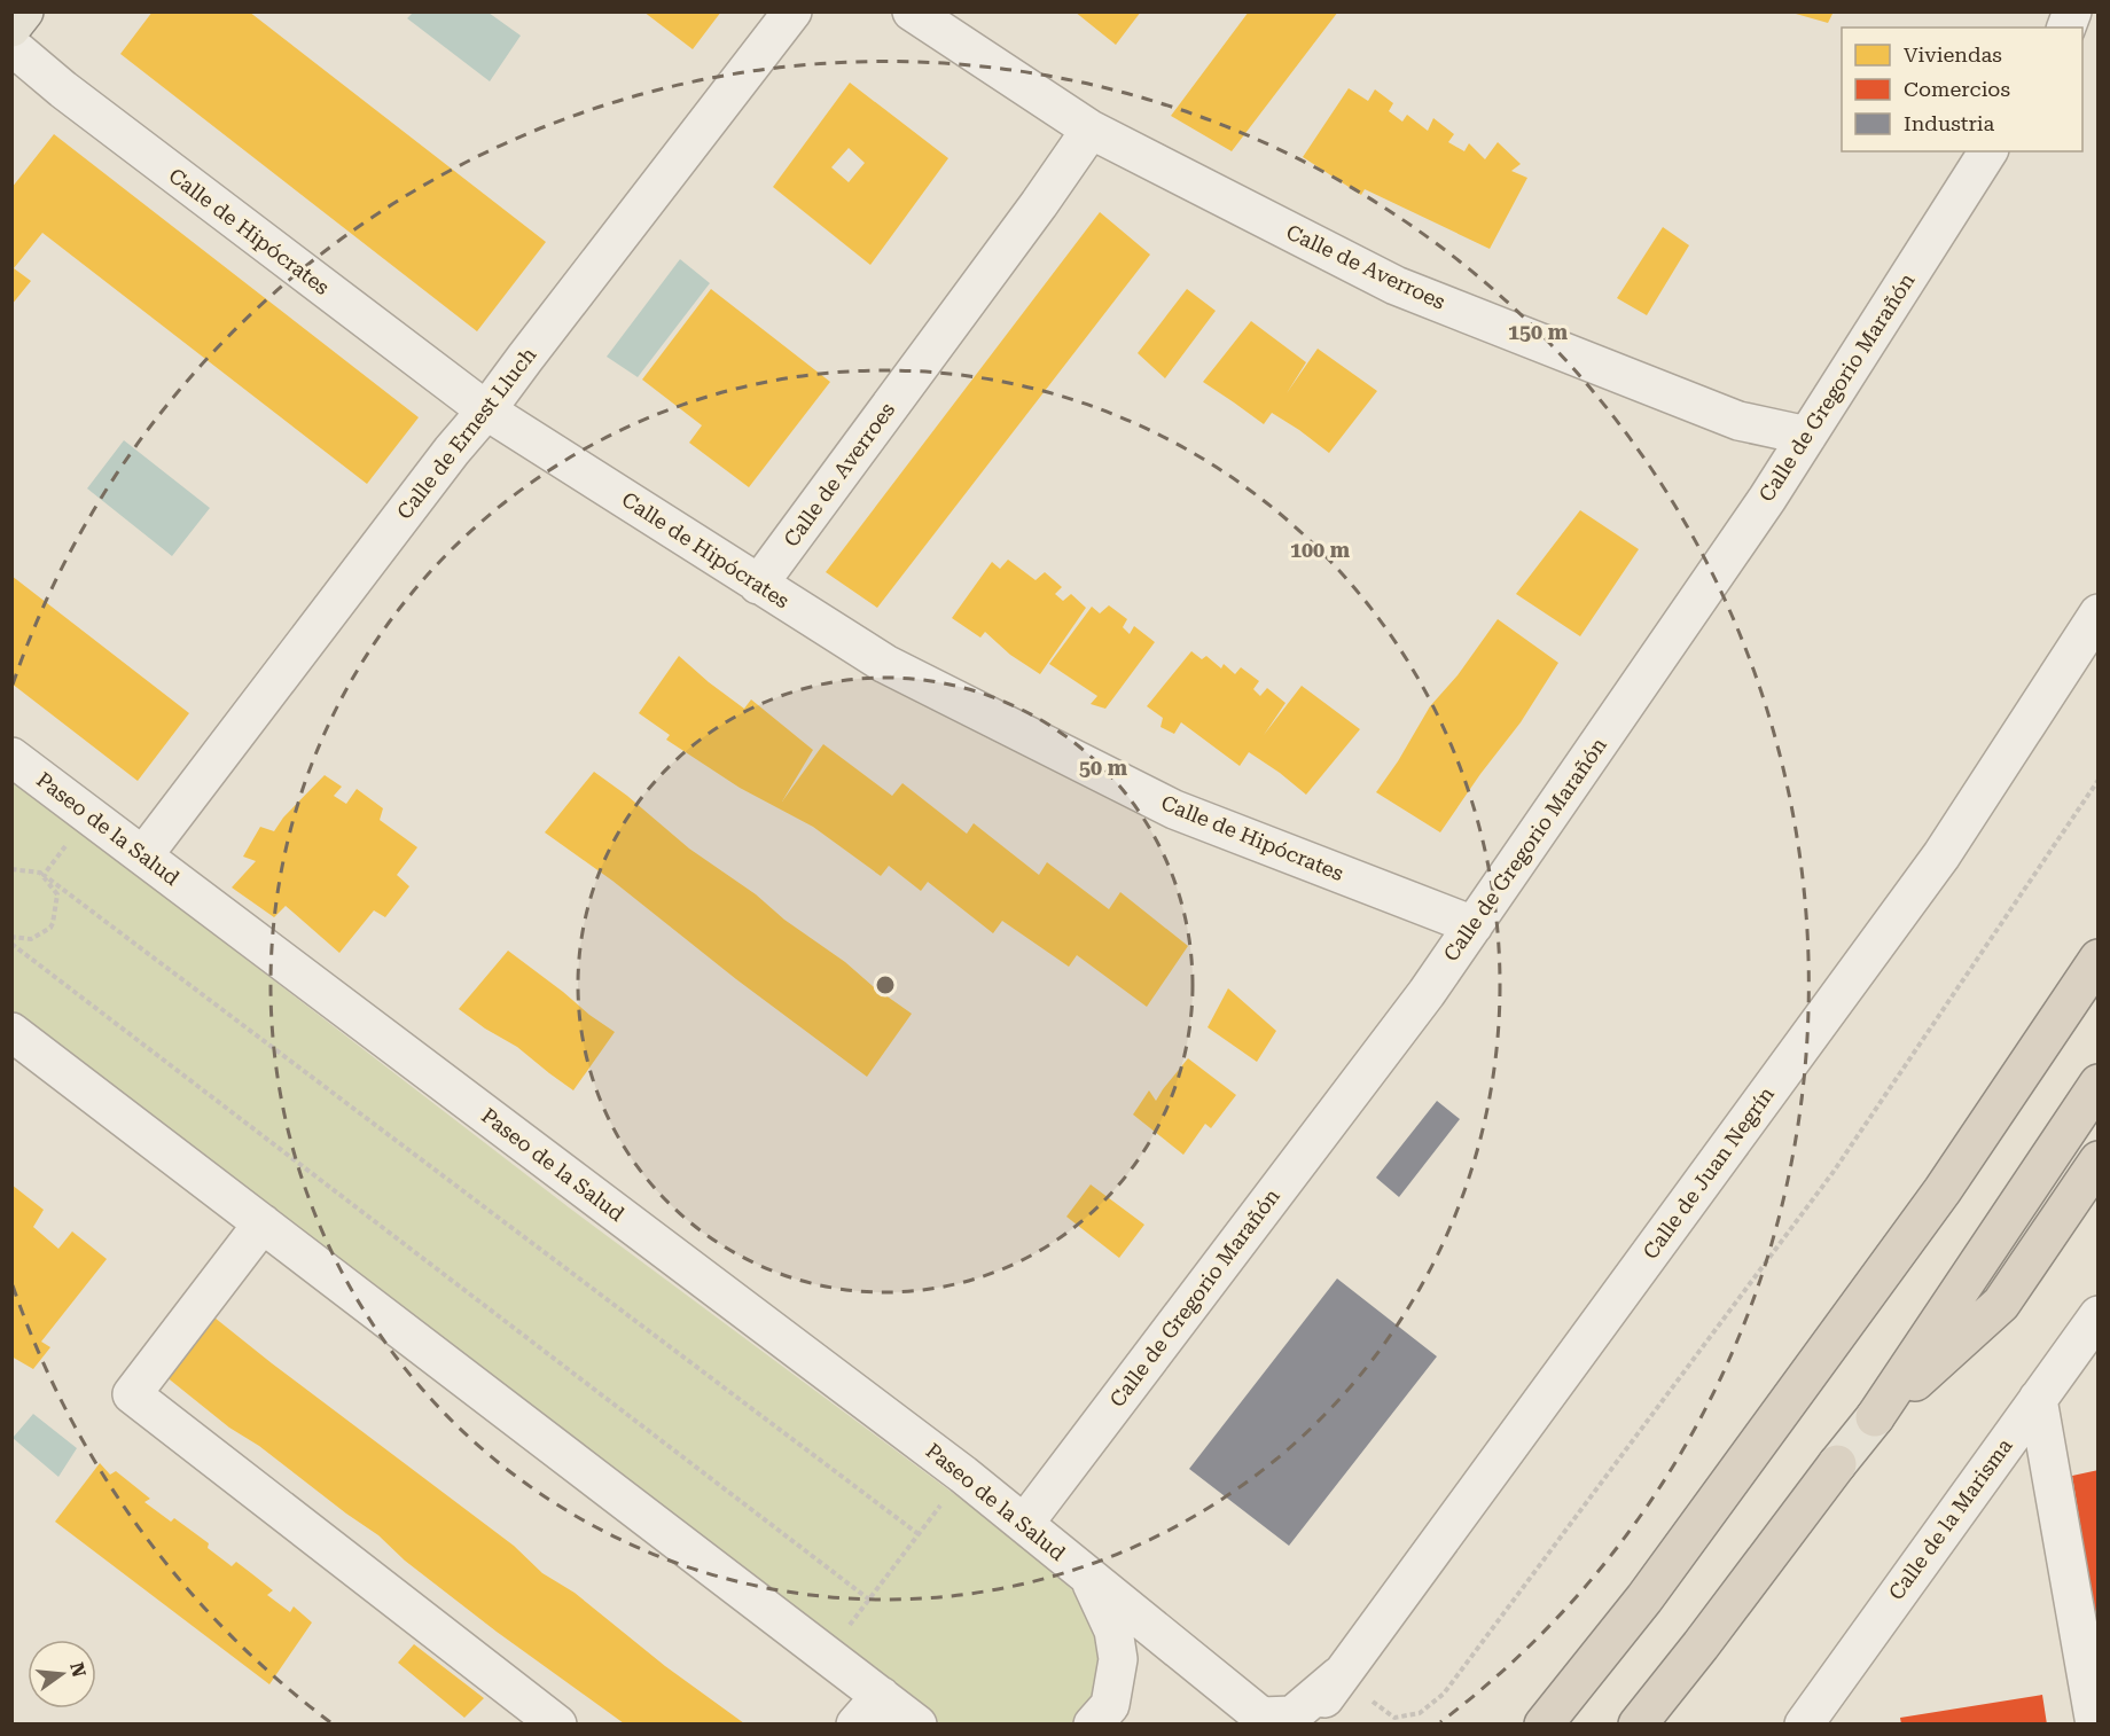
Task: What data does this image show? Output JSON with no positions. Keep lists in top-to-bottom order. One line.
{"streets":{"street":["Calle de Hipócrates","Calle de Averroes","Calle de Gregorio Marañón","Calle de Ernest Lluch","Paseo de la Salud","Calle de Juan Negrín","Calle de la Marisma"]},"crossings":[["Calle de Hipócrates","Calle de Averroes"],["Calle de Hipócrates","Calle de Gregorio Marañón"],["Calle de Hipócrates","Calle de Ernest Lluch"],["Calle de Averroes","Calle de Gregorio Marañón"],["Calle de Gregorio Marañón","Paseo de la Salud"],["Calle de Ernest Lluch","Paseo de la Salud"],["Paseo de la Salud","Calle de Juan Negrín"]],"legend":["Viviendas","Comercios","Industria"],"north":"right","rings":["150 m","100 m","50 m"]}
